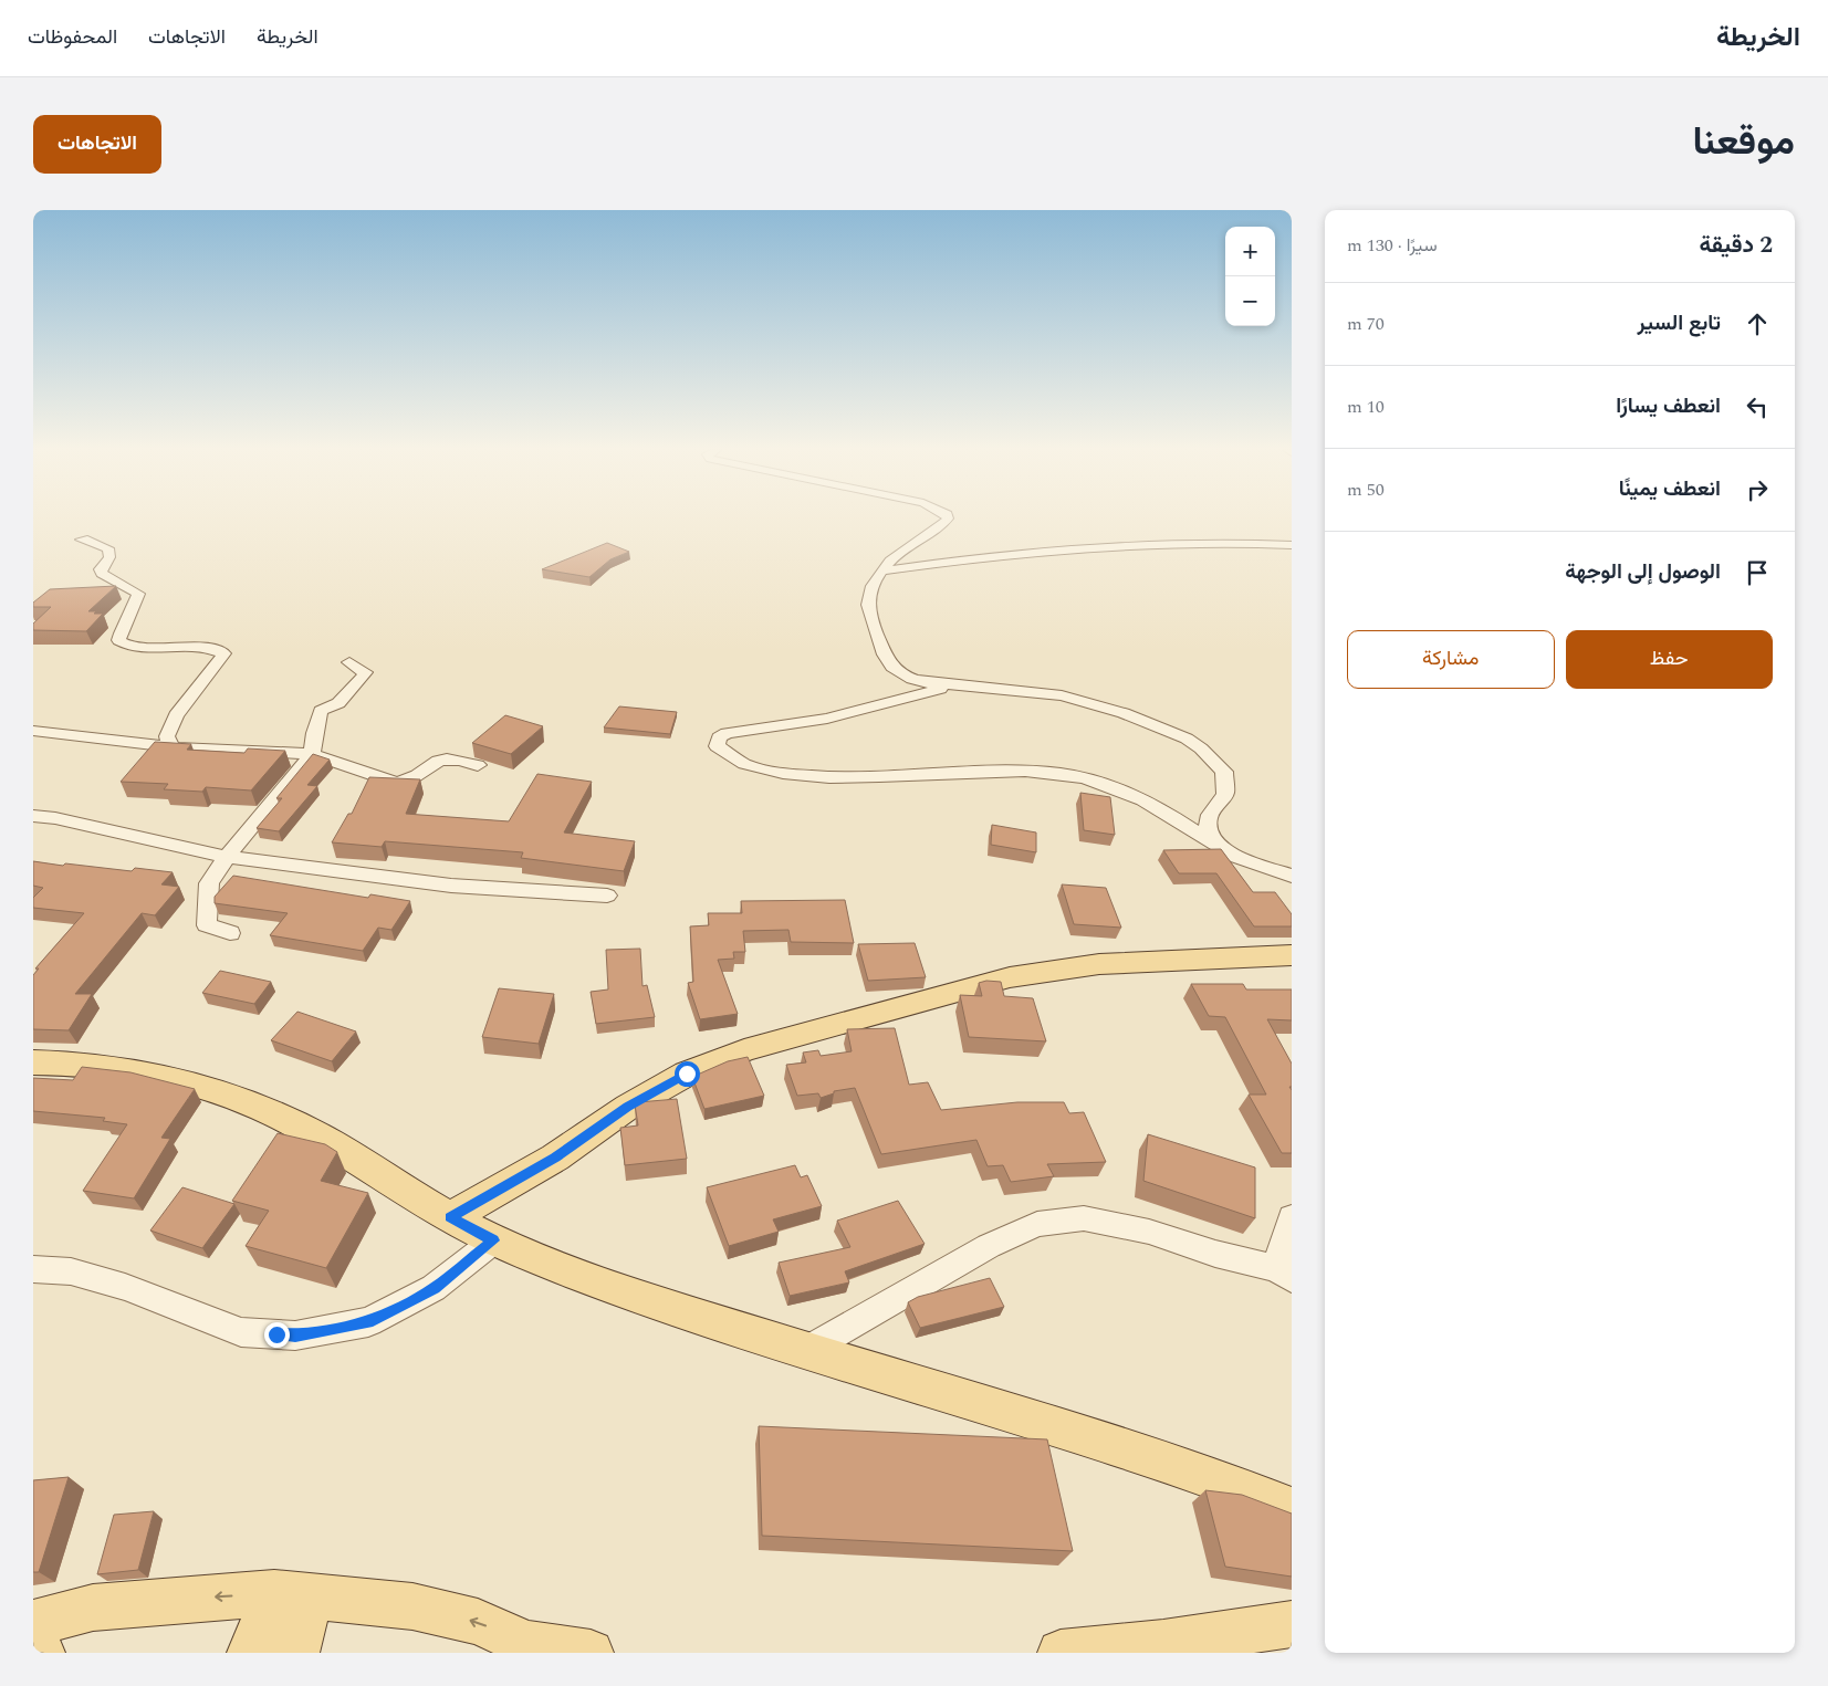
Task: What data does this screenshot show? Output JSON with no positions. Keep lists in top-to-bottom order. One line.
{"page":{"header":"الخريطة","nav":["الخريطة","الاتجاهات","المحفوظات"],"title":"موقعنا","buttons":["الاتجاهات",["حفظ","مشاركة"]],"heading":["2 دقيقة","سيرًا · 130 m"],"map_buttons":["+","−"],"list":[["تابع السير","70 m"],["انعطف يسارًا","10 m"],["انعطف يمينًا","50 m"],"الوصول إلى الوجهة"]}}
